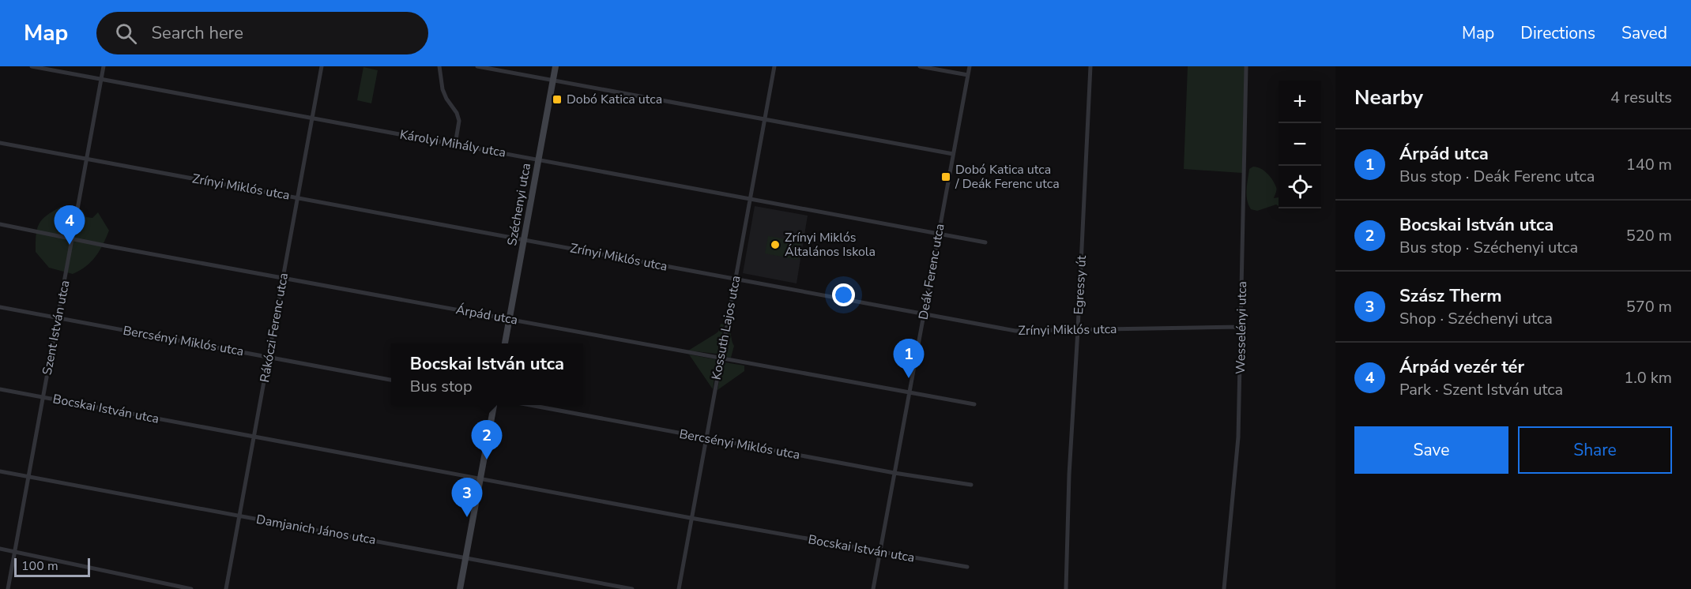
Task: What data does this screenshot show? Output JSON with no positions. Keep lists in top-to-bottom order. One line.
{"streets":{"street":["Károlyi Mihály utca","Zrínyi Miklós utca","Széchenyi utca","Deák Ferenc utca","Egressy út","Árpád utca","Szent István utca","Rákóczi Ferenc utca","Kossuth Lajos utca","Wesselényi utca","Bercsényi Miklós utca","Bocskai István utca","Damjanich János utca"]},"crossings":[["Károlyi Mihály utca","Széchenyi utca"],["Károlyi Mihály utca","Deák Ferenc utca"],["Károlyi Mihály utca","Szent István utca"],["Károlyi Mihály utca","Rákóczi Ferenc utca"],["Károlyi Mihály utca","Kossuth Lajos utca"],["Zrínyi Miklós utca","Széchenyi utca"],["Zrínyi Miklós utca","Deák Ferenc utca"],["Zrínyi Miklós utca","Egressy út"],["Zrínyi Miklós utca","Szent István utca"],["Zrínyi Miklós utca","Rákóczi Ferenc utca"],["Zrínyi Miklós utca","Kossuth Lajos utca"],["Zrínyi Miklós utca","Wesselényi utca"],["Széchenyi utca","Árpád utca"],["Deák Ferenc utca","Árpád utca"],["Deák Ferenc utca","Bercsényi Miklós utca"],["Deák Ferenc utca","Bocskai István utca"],["Árpád utca","Szent István utca"],["Árpád utca","Rákóczi Ferenc utca"],["Árpád utca","Kossuth Lajos utca"],["Szent István utca","Bercsényi Miklós utca"],["Szent István utca","Bocskai István utca"],["Szent István utca","Damjanich János utca"],["Rákóczi Ferenc utca","Bercsényi Miklós utca"],["Rákóczi Ferenc utca","Bocskai István utca"],["Rákóczi Ferenc utca","Damjanich János utca"],["Kossuth Lajos utca","Bercsényi Miklós utca"],["Kossuth Lajos utca","Bocskai István utca"]],"places":{"transit":["Dobó Katica utca","Dobó Katica utca / Deák Ferenc utca"],"other":["Zrínyi Miklós Általános Iskola"]},"scale_bar":"100 m","page":{"header":"Map","search":"Search here","nav":["Map","Directions","Saved"],"heading":["Nearby","4 results"],"map_buttons":["+","−"],"list":[{"mark":"1","name":"Árpád utca","note":"Bus stop · Deák Ferenc utca","value":"140 m"},{"mark":"2","name":"Bocskai István utca","note":"Bus stop · Széchenyi utca","value":"520 m"},{"mark":"3","name":"Szász Therm","note":"Shop · Széchenyi utca","value":"570 m"},{"mark":"4","name":"Árpád vezér tér","note":"Park · Szent István utca","value":"1.0 km"}],"pins":["4","1","2","3"],"popup":["Bocskai István utca","Bus stop"],"buttons":["Save","Share"],"scale":"100 m"}}
